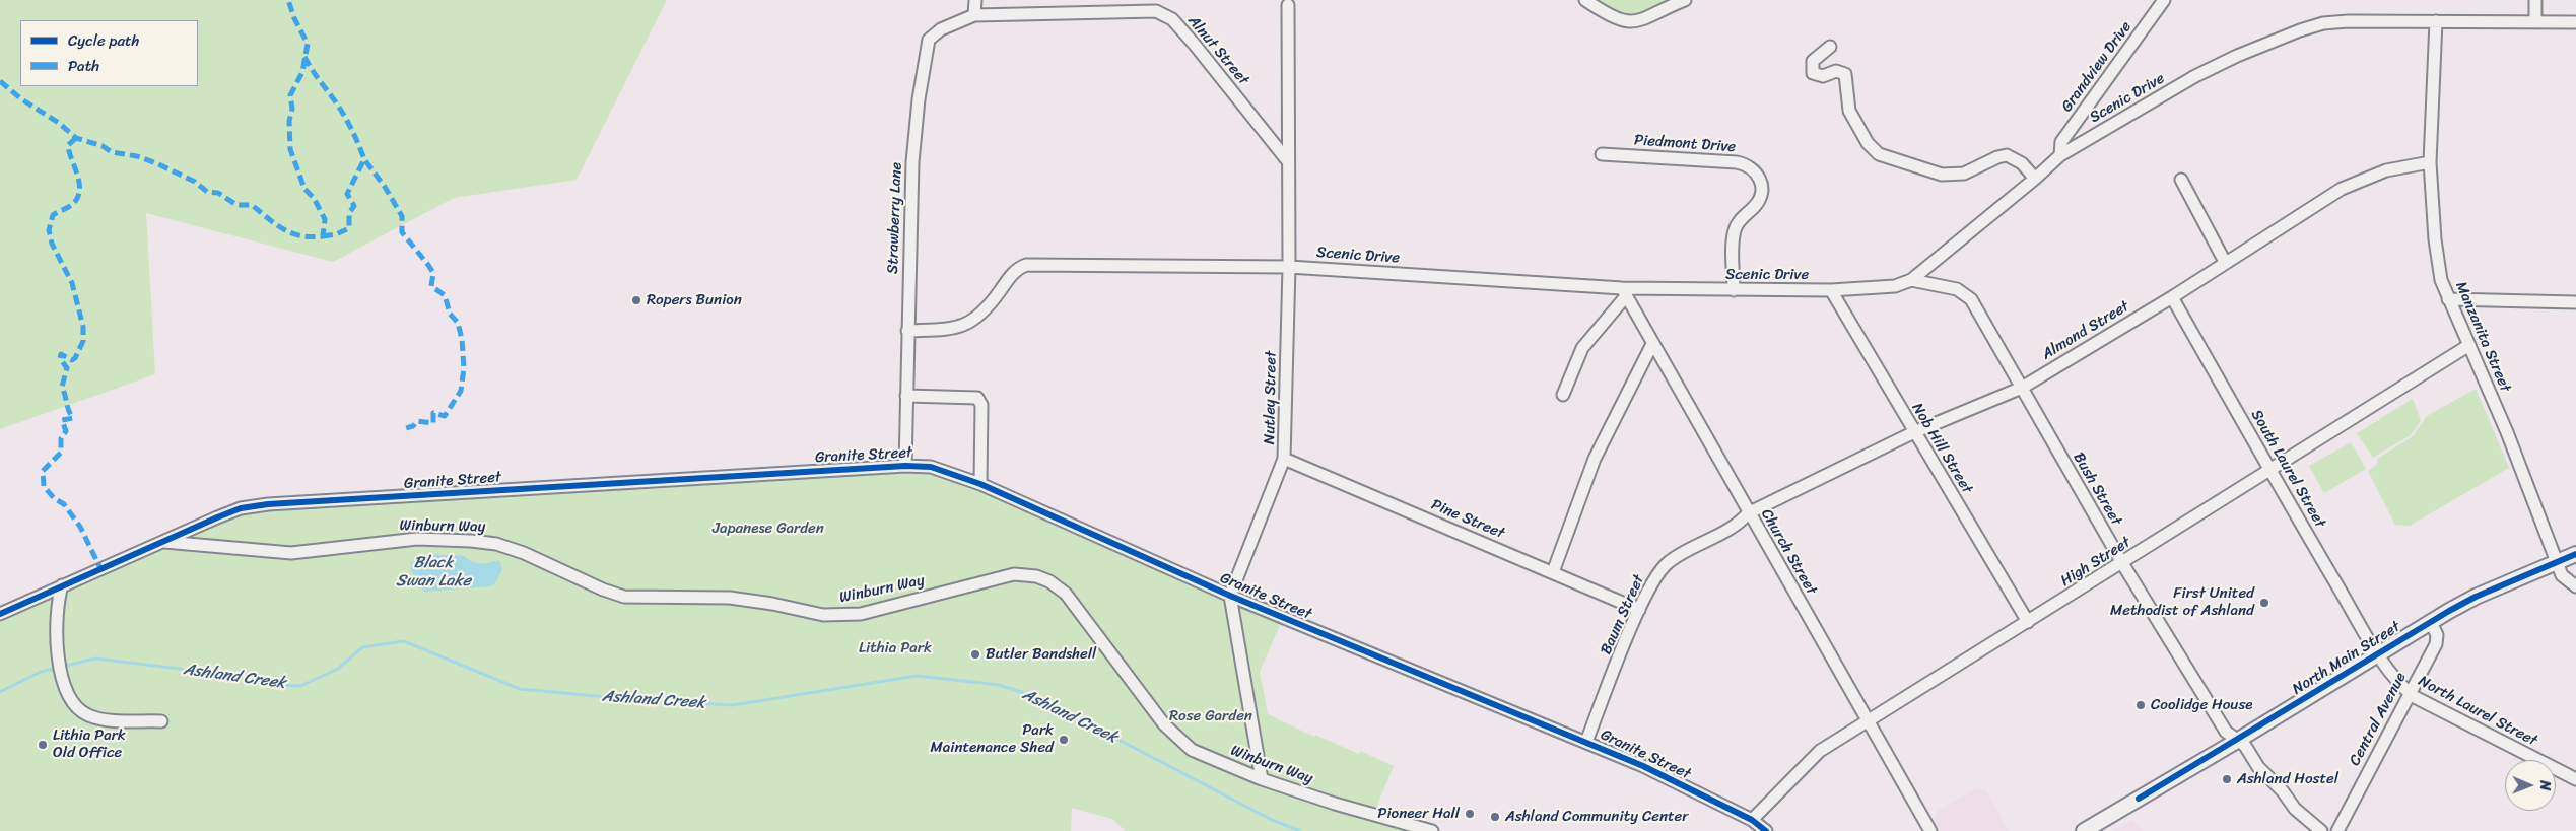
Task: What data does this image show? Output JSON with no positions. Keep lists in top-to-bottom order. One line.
{"streets":{"main road":["North Main Street"],"street":["Alnut Street","Grandview Drive","Scenic Drive","Piedmont Drive","Strawberry Lane","Almond Street","Manzanita Street","Nutley Street","Nob Hill Street","Granite Street","South Laurel Street","Bush Street","Pine Street","Winburn Way","Church Street","High Street","Baum Street","North Laurel Street","Central Avenue"]},"crossings":[["Alnut Street","Strawberry Lane"],["Alnut Street","Nutley Street"],["Grandview Drive","Scenic Drive"],["Scenic Drive","Piedmont Drive"],["Scenic Drive","Strawberry Lane"],["Scenic Drive","Manzanita Street"],["Scenic Drive","Nutley Street"],["Scenic Drive","Nob Hill Street"],["Scenic Drive","Bush Street"],["Scenic Drive","Church Street"],["Strawberry Lane","Granite Street"],["Almond Street","Manzanita Street"],["Almond Street","Nob Hill Street"],["Almond Street","South Laurel Street"],["Almond Street","Bush Street"],["Almond Street","Church Street"],["Almond Street","Baum Street"],["Manzanita Street","High Street"],["Manzanita Street","North Main Street"],["Nutley Street","Granite Street"],["Nutley Street","Pine Street"],["Nob Hill Street","High Street"],["Granite Street","Winburn Way"],["Granite Street","High Street"],["Granite Street","Baum Street"],["South Laurel Street","High Street"],["South Laurel Street","North Main Street"],["South Laurel Street","North Laurel Street"],["Bush Street","High Street"],["Bush Street","North Main Street"],["Pine Street","Baum Street"],["Church Street","High Street"],["Church Street","Baum Street"],["North Main Street","North Laurel Street"],["North Main Street","Central Avenue"],["North Laurel Street","Central Avenue"]],"water":["Black Swan Lake","Ashland Creek"],"parks":["Japanese Garden","Lithia Park","Rose Garden"],"places":["Ropers Bunion","First United Methodist of Ashland","Butler Bandshell","Coolidge House","Park Maintenance Shed","Lithia Park Old Office","Ashland Hostel","Pioneer Hall","Ashland Community Center"],"legend":["Cycle path","Path"],"north":"right"}
